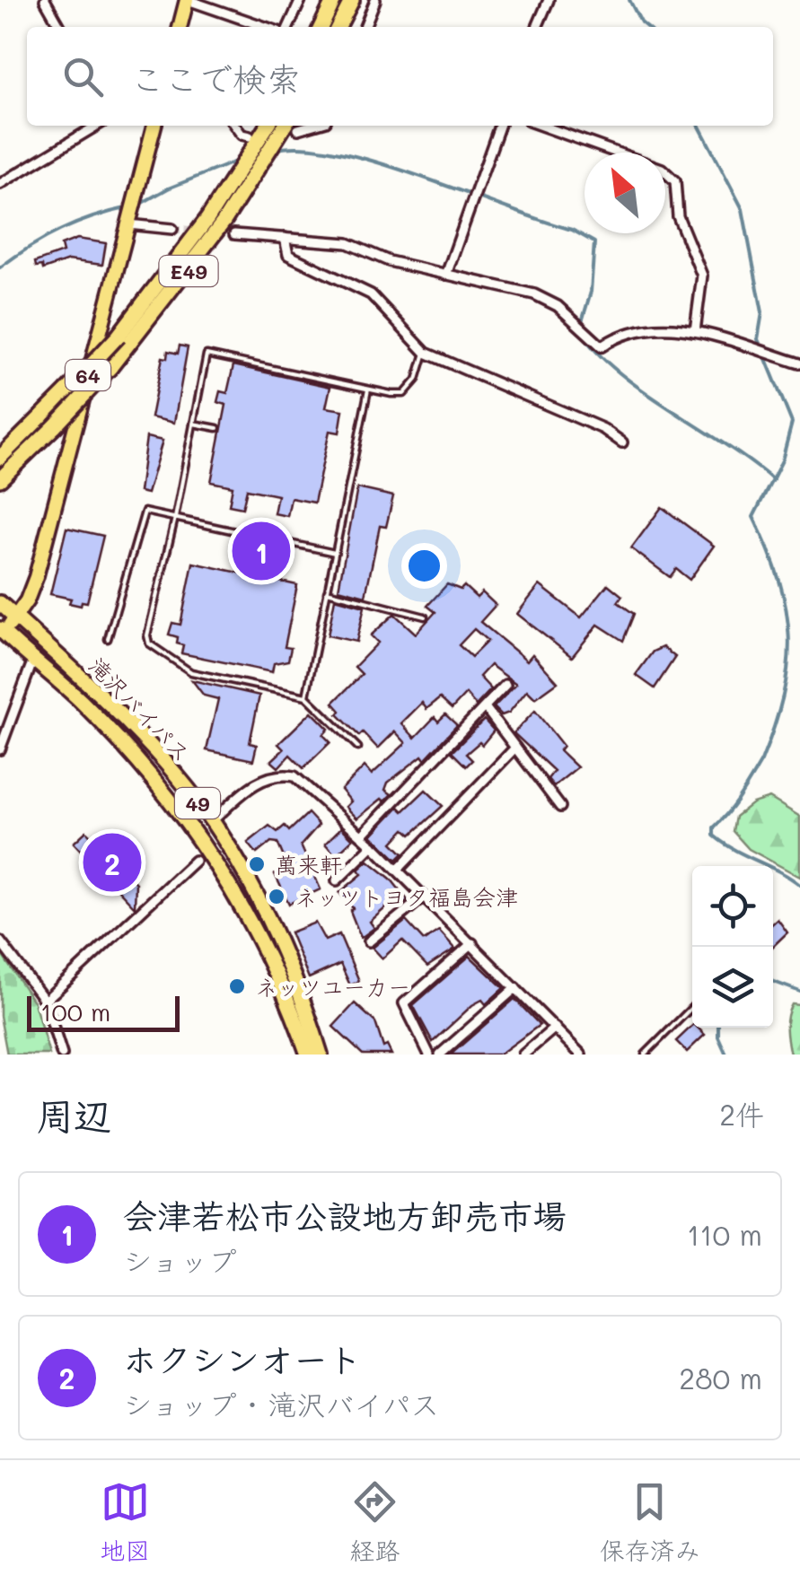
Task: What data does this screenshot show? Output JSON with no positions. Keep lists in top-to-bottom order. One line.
{"streets":{"highway":["E49","滝沢バイパス","49"],"main road":["64"]},"crossings":[["64","滝沢バイパス"]],"places":["萬来軒","ネッツトヨタ福島会津","ネッツユーカー"],"scale_bar":"100 m","north":"top left","page":{"search":"ここで検索","pins":["1","2"],"scale":"100 m","heading":["周辺","2件"],"list":[{"mark":"1","name":"会津若松市公設地方卸売市場","note":"ショップ","value":"110 m"},{"mark":"2","name":"ホクシンオート","note":"ショップ · 滝沢バイパス","value":"280 m"}],"nav":["地図","経路","保存済み"]}}
